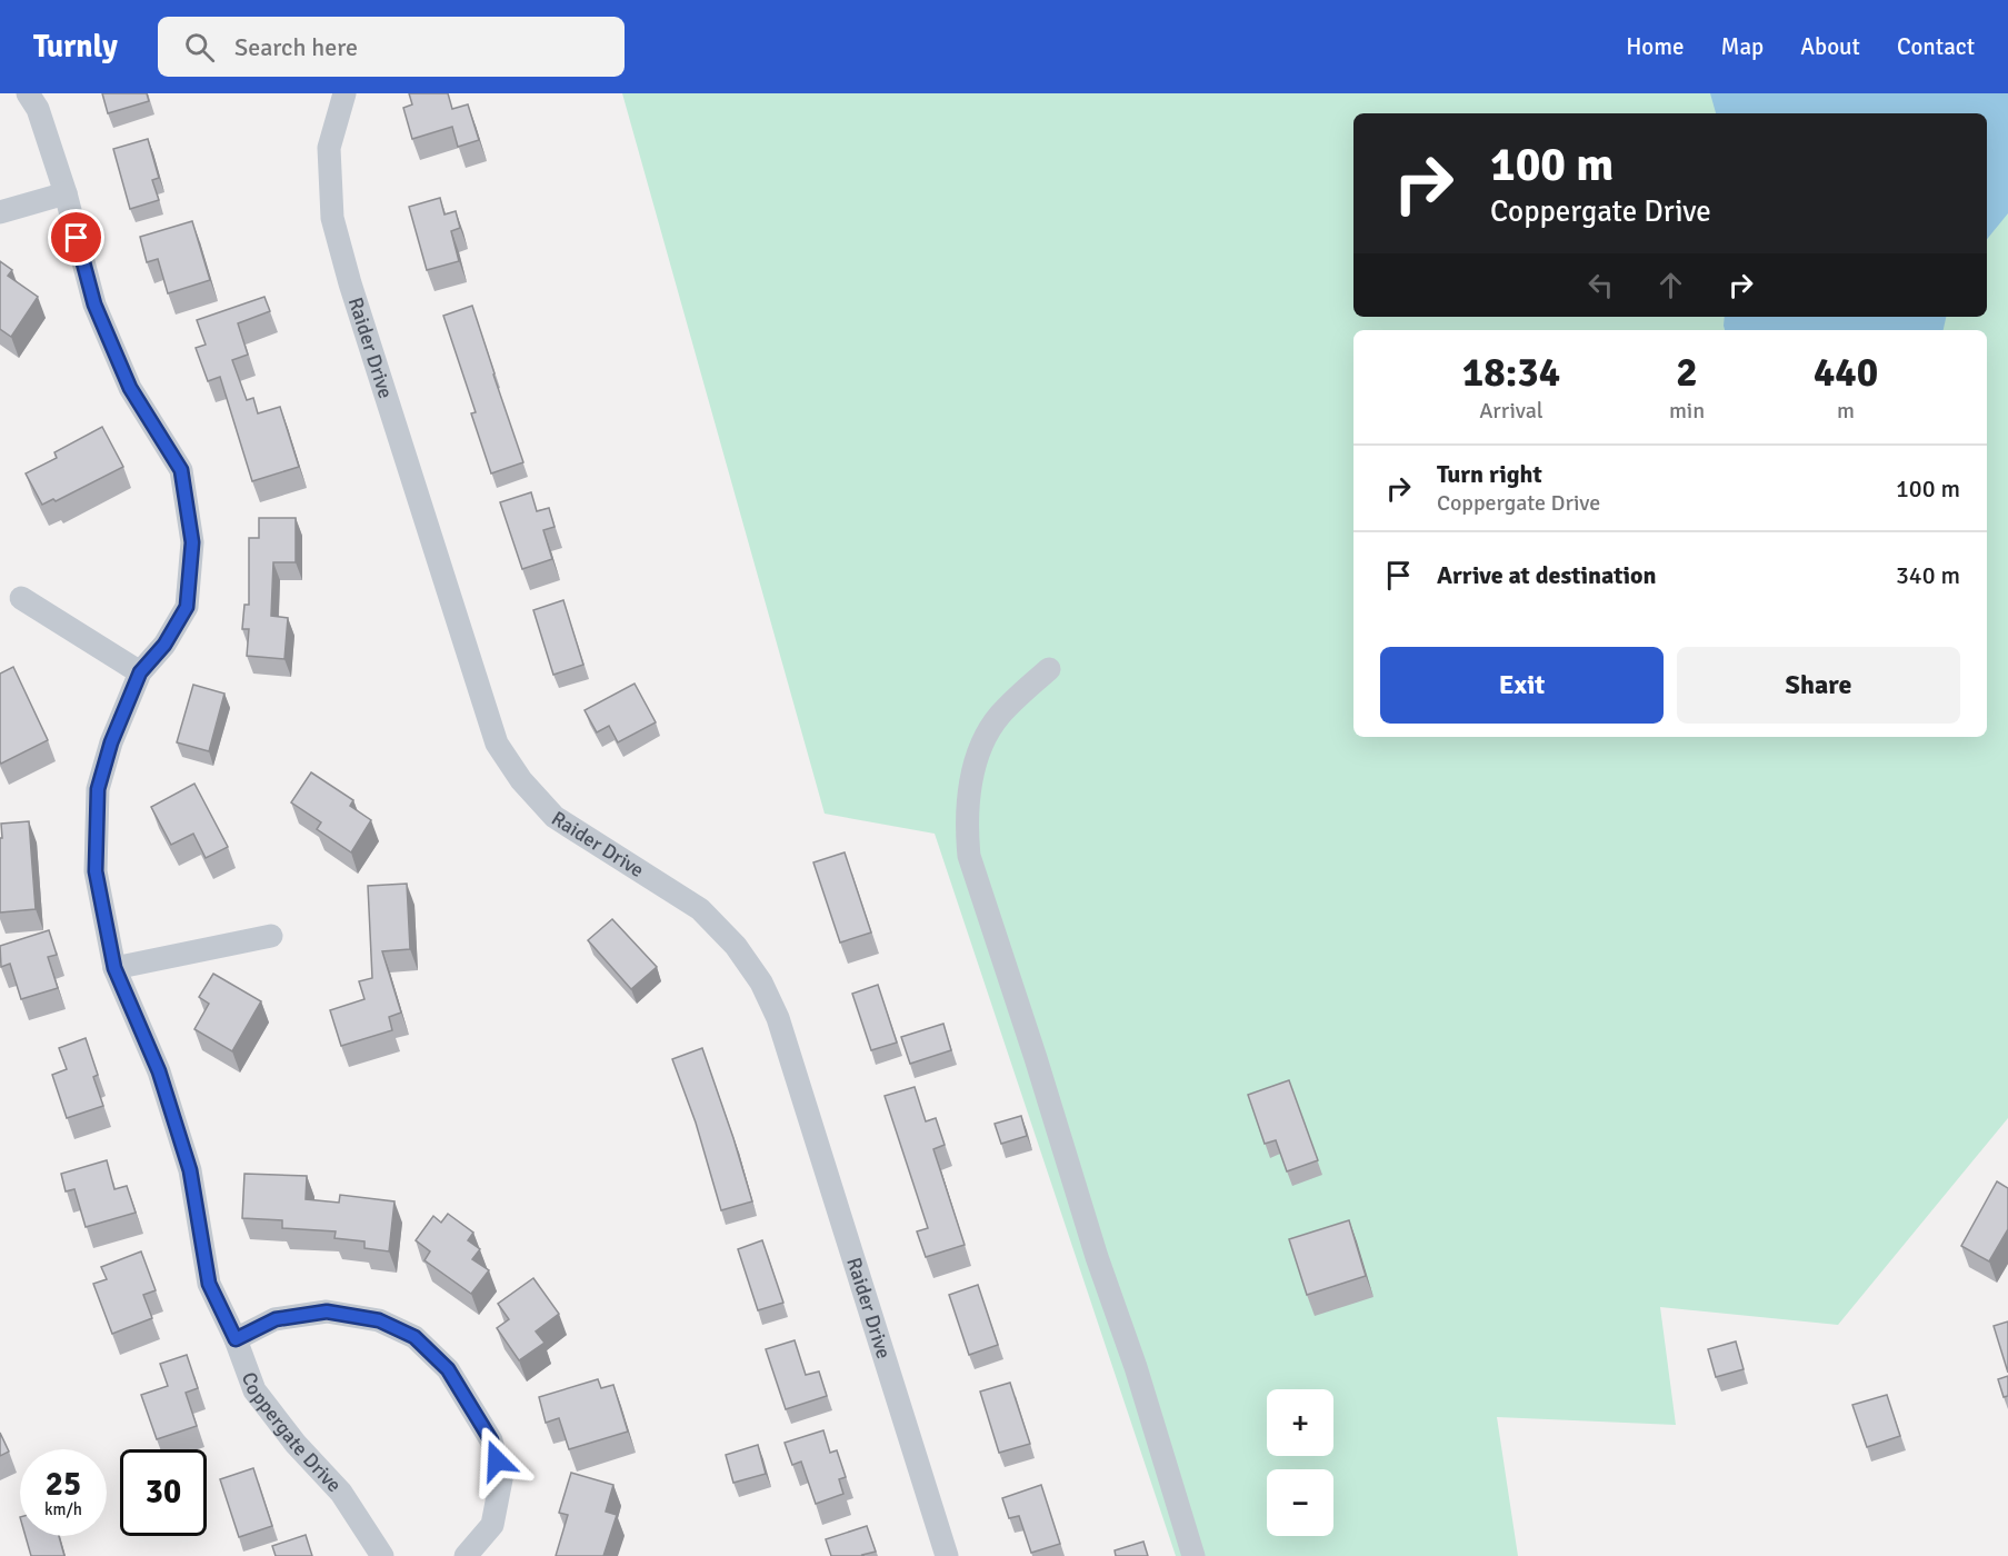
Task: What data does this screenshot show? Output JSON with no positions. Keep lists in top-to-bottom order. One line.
{"streets":{"street":["Raider Drive","Coppergate Drive"]},"page":{"header":"Turnly","search":"Search here","nav":["Home","Map","About","Contact"],"turn":["100 m","Coppergate Drive"],"eta":["18:34","Arrival","2","min","440","m"],"list":[{"name":"Turn right","note":"Coppergate Drive","value":"100 m"},{"name":"Arrive at destination","value":"340 m"}],"buttons":["Exit","Share"],"map_buttons":["+","−"],"speed":"25 km/h","limit":"30"}}
